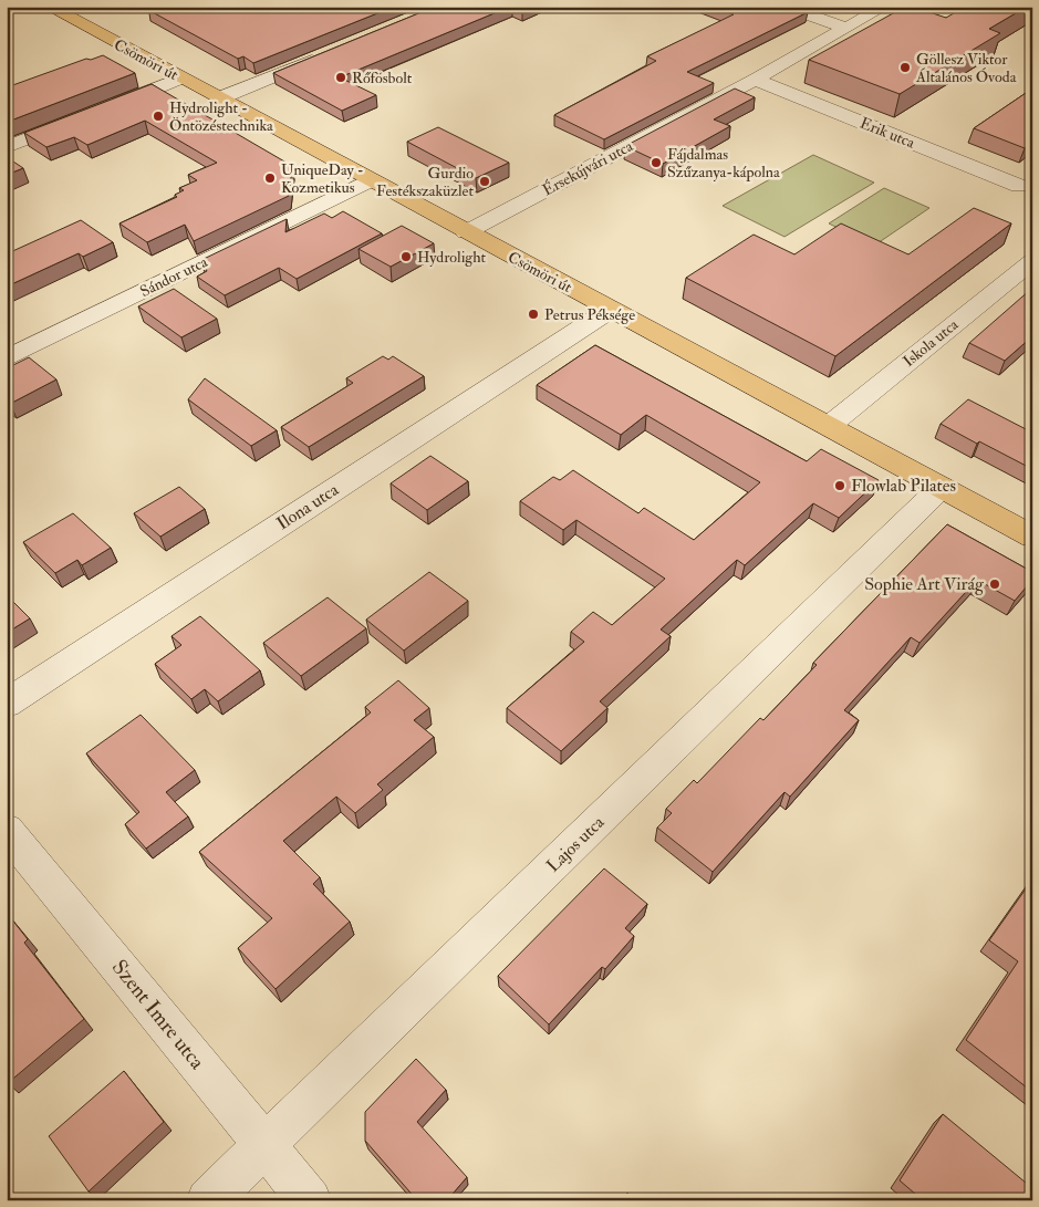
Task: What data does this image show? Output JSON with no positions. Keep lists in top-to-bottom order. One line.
{"streets":{"main road":["Csömöri út"],"street":["Erik utca","Érsekújvári utca","Sándor utca","Iskola utca","Ilona utca","Lajos utca","Szent Imre utca"]},"crossings":[["Csömöri út","Érsekújvári utca"],["Csömöri út","Sándor utca"],["Csömöri út","Iskola utca"],["Csömöri út","Ilona utca"],["Csömöri út","Lajos utca"],["Erik utca","Érsekújvári utca"],["Lajos utca","Szent Imre utca"]],"places":["Göllesz Viktor Általános Óvoda","Rőfösbolt","Hydrolight - Öntözéstechnika","Fájdalmas Szűzanya-kápolna","UniqueDay - Kozmetikus","Gurdio Festékszaküzlet","Hydrolight","Petrus Péksége","Flowlab Pilates","Sophie Art Virág"]}
